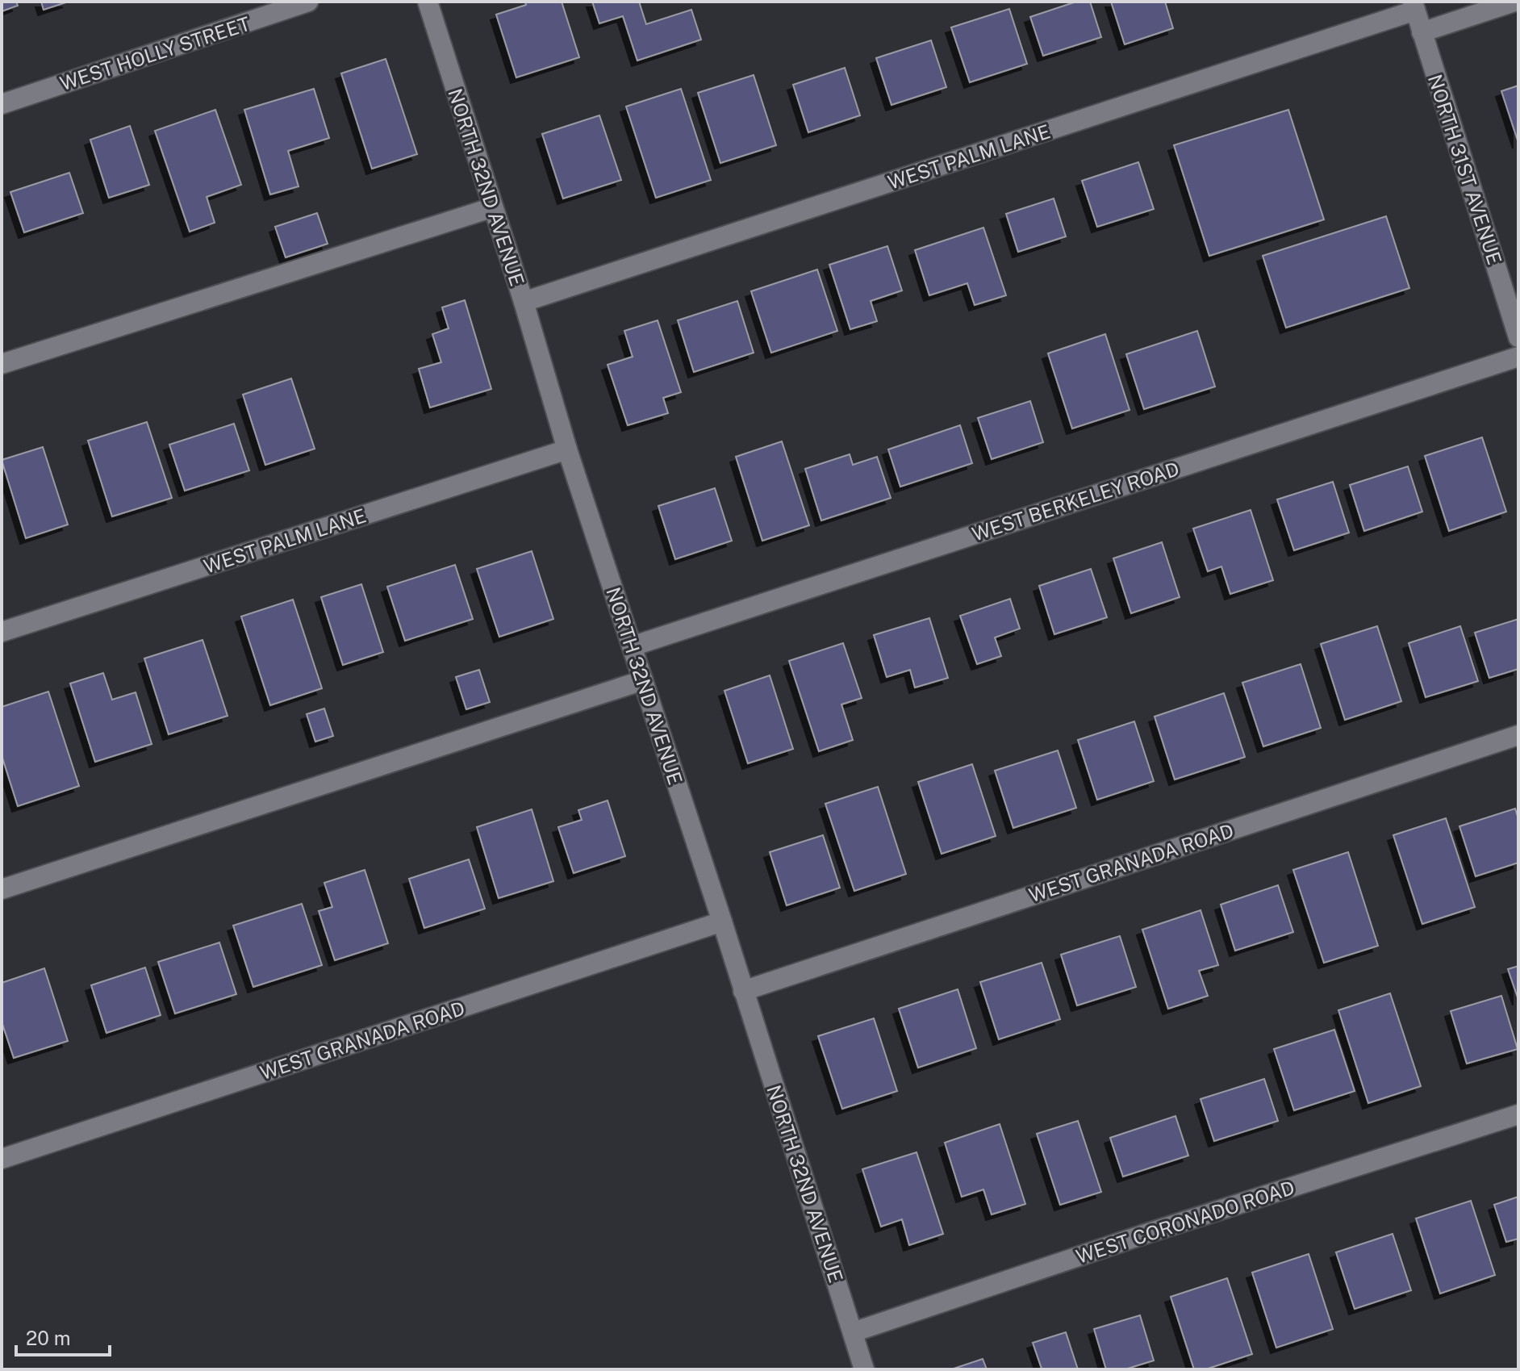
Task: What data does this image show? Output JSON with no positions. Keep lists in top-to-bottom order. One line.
{"streets":{"street":["WEST HOLLY STREET","WEST PALM LANE","NORTH 31ST AVENUE","NORTH 32ND AVENUE","WEST BERKELEY ROAD","WEST GRANADA ROAD","WEST CORONADO ROAD"]},"crossings":[["WEST PALM LANE","NORTH 31ST AVENUE"],["WEST PALM LANE","NORTH 32ND AVENUE"],["NORTH 32ND AVENUE","WEST BERKELEY ROAD"],["NORTH 32ND AVENUE","WEST GRANADA ROAD"],["NORTH 32ND AVENUE","WEST CORONADO ROAD"]],"scale_bar":"20 m"}
